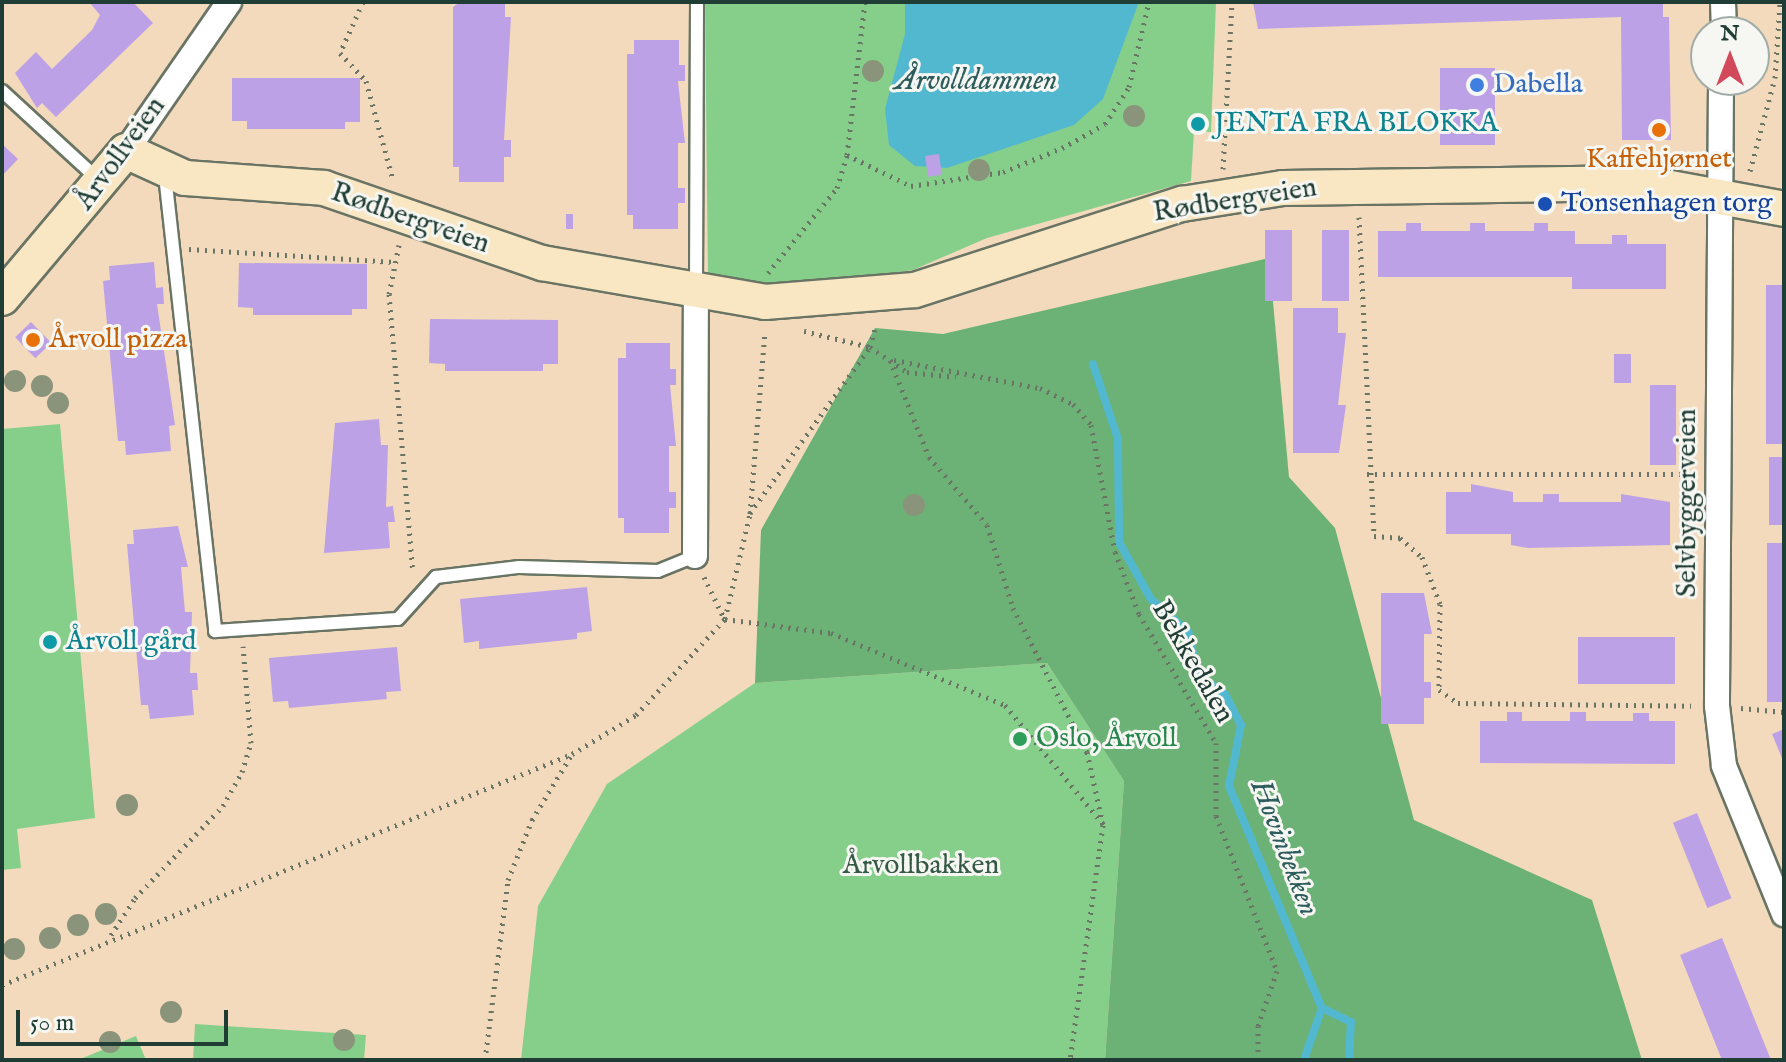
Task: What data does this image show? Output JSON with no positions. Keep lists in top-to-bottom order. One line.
{"streets":{"street":["Årvollveien","Rødbergveien","Selvbyggerveien"],"path":["Bekkedalen"]},"crossings":[["Årvollveien","Rødbergveien"],["Rødbergveien","Selvbyggerveien"]],"water":["Årvolldammen","Hovinbekken"],"parks":["Årvollbakken"],"places":["Dabella","JENTA FRA BLOKKA","Kaffehjørnet","Tonsenhagen torg","Årvoll pizza","Årvoll gård","Oslo, Årvoll"],"scale_bar":"50 m","north":"top"}
